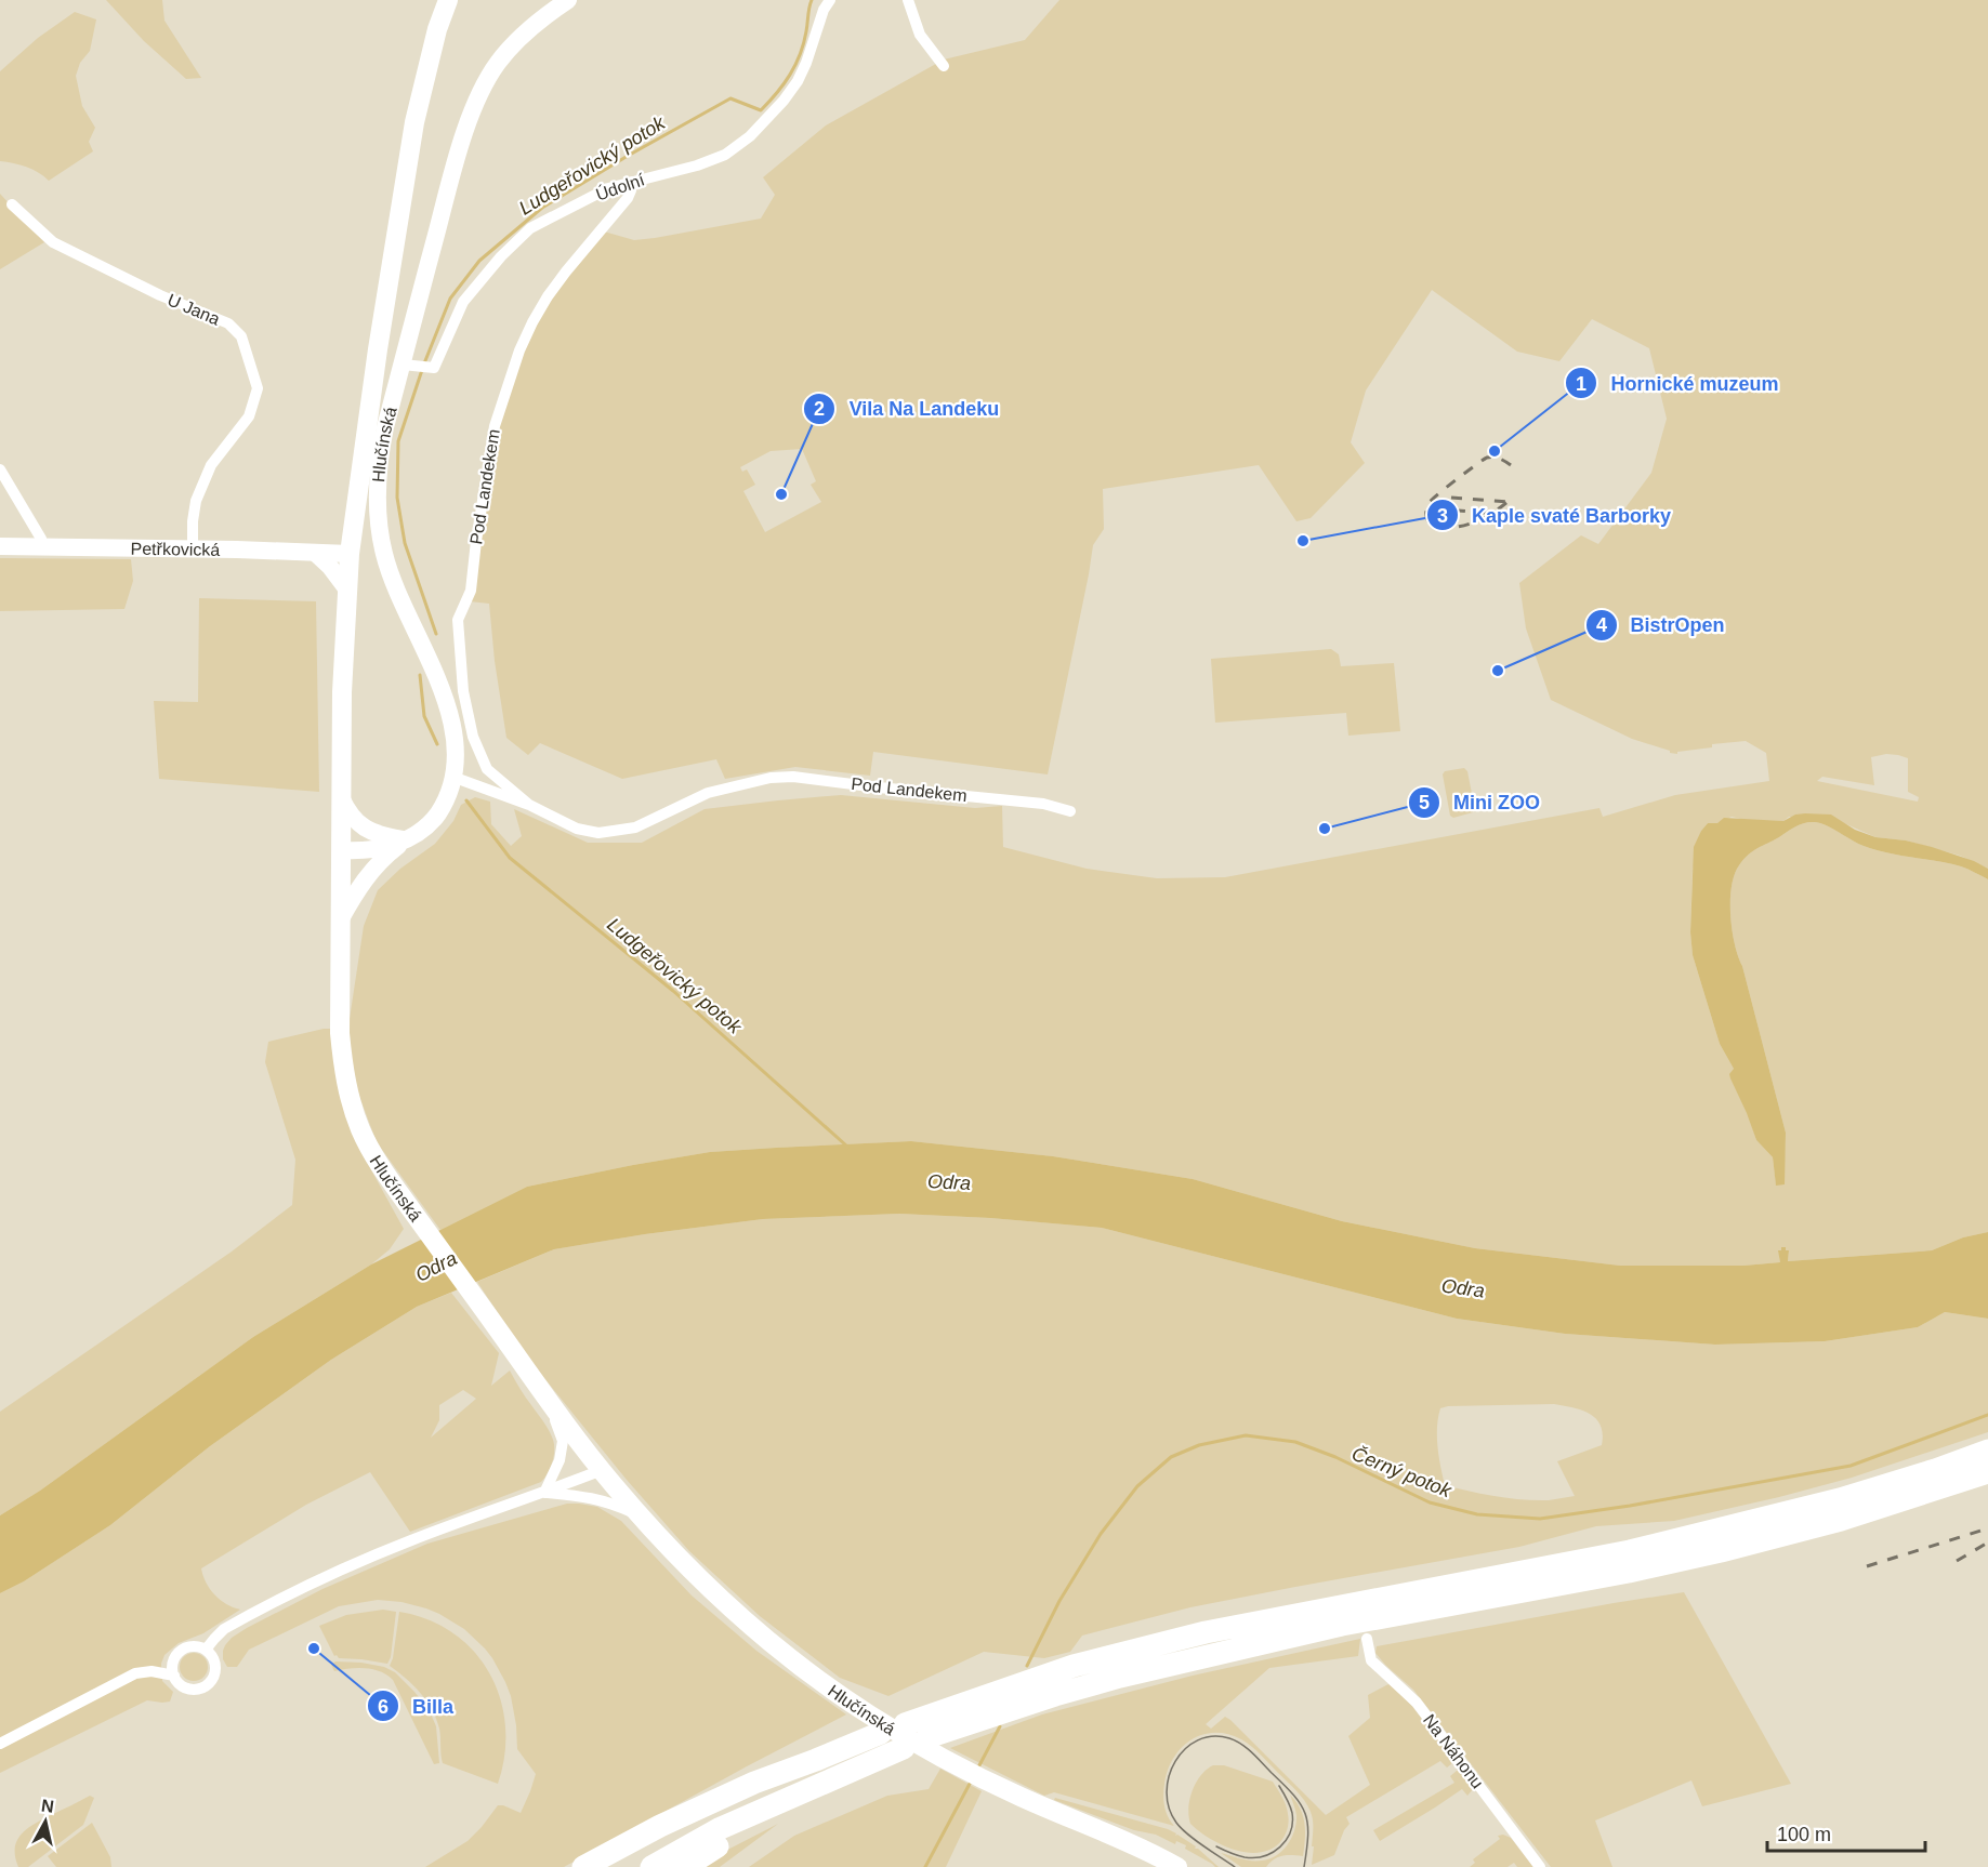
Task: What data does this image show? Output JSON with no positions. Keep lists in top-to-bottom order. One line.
{"streets":{"main road":["Hlučínská"],"street":["Údolní","U Jana","Pod Landekem","Petřkovická","Na Náhonu"]},"crossings":[["Údolní","Hlučínská"],["Údolní","Pod Landekem"],["U Jana","Petřkovická"],["Hlučínská","Pod Landekem"],["Hlučínská","Petřkovická"]],"water":["Ludgeřovický potok","Odra","Černý potok"],"places":["Hornické muzeum","Vila Na Landeku","Kaple svaté Barborky","BistrOpen","Mini ZOO","Billa"],"scale_bar":"100 m","north":"top"}
